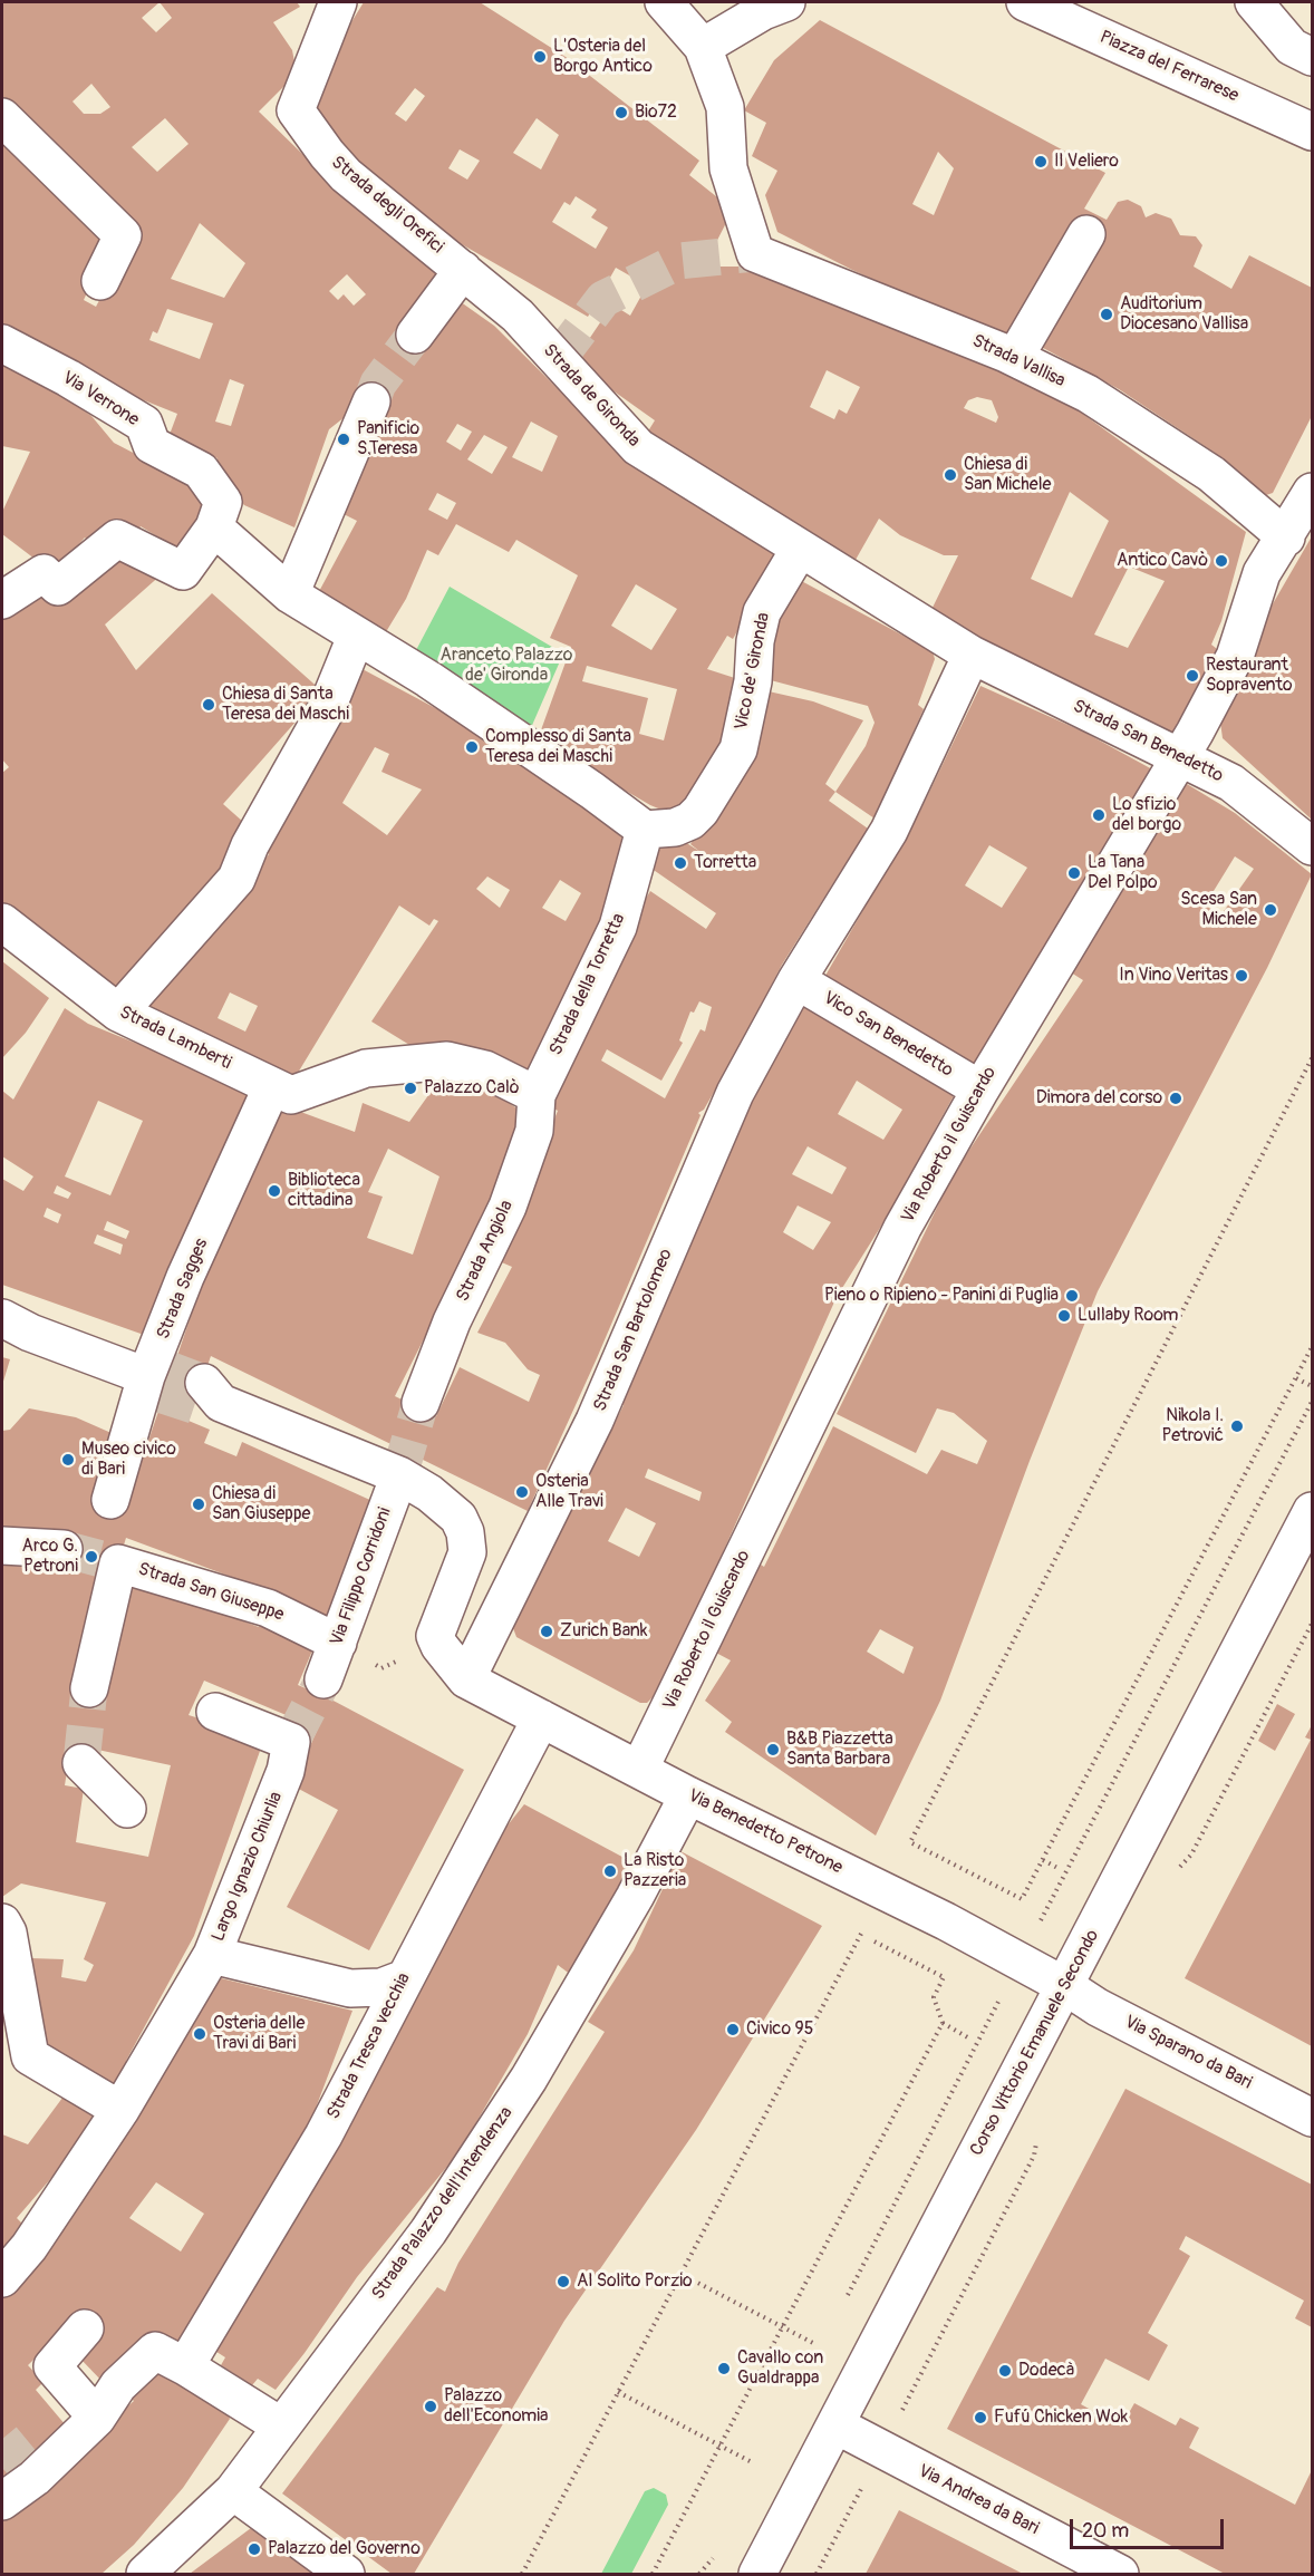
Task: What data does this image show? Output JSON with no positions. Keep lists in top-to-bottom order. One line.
{"streets":{"street":["Piazza del Ferrarese","Strada degli Orefici","Strada Vallisa","Strada de Gironda","Via Verrone","Vico de' Gironda","Strada San Benedetto","Strada della Torretta","Vico San Benedetto","Strada Lamberti","Via Roberto il Guiscardo","Strada Angiola","Strada Sagges","Strada San Bartolomeo","Via Filippo Corridoni","Strada San Giuseppe","Via Benedetto Petrone","Largo Ignazio Chiurlia","Corso Vittorio Emanuele Secondo","Strada Tresca vecchia","Via Sparano da Bari","Strada Palazzo dell'Intendenza","Via Andrea da Bari"]},"crossings":[["Strada degli Orefici","Strada de Gironda"],["Strada Vallisa","Via Roberto il Guiscardo"],["Strada de Gironda","Vico de' Gironda"],["Strada de Gironda","Strada San Benedetto"],["Vico de' Gironda","Strada San Benedetto"],["Vico de' Gironda","Strada della Torretta"],["Strada San Benedetto","Via Roberto il Guiscardo"],["Strada della Torretta","Strada Angiola"],["Vico San Benedetto","Via Roberto il Guiscardo"],["Vico San Benedetto","Strada San Bartolomeo"],["Strada Lamberti","Strada Sagges"],["Via Roberto il Guiscardo","Via Benedetto Petrone"],["Strada San Bartolomeo","Via Benedetto Petrone"],["Via Filippo Corridoni","Strada San Giuseppe"],["Via Benedetto Petrone","Corso Vittorio Emanuele Secondo"],["Via Benedetto Petrone","Strada Tresca vecchia"],["Via Benedetto Petrone","Via Sparano da Bari"],["Via Benedetto Petrone","Strada Palazzo dell'Intendenza"],["Largo Ignazio Chiurlia","Strada Tresca vecchia"],["Corso Vittorio Emanuele Secondo","Via Sparano da Bari"],["Corso Vittorio Emanuele Secondo","Via Andrea da Bari"]],"parks":["Aranceto Palazzo de' Gironda"],"places":["L'Osteria del Borgo Antico","Bio72","Il Veliero","Auditorium Diocesano Vallisa","Panificio S.Teresa","Chiesa di San Michele","Antico Cavò","Restaurant Sopravento","Chiesa di Santa Teresa dei Maschi","Complesso di Santa Teresa dei Maschi","Lo sfizio del borgo","Torretta","La Tana Del Polpo","Scesa San Michele","In Vino Veritas","Palazzo Calò","Dimora del corso","Biblioteca cittadina","Pieno o Ripieno - Panini di Puglia","Lullaby Room","Nikola I. Petrović","Museo civico di Bari","Osteria Alle Travi","Chiesa di San Giuseppe","Arco G. Petroni","Zurich Bank","B&B Piazzetta Santa Barbara","La Risto Pazzeria","Civico 95","Osteria delle Travi di Bari","Al Solito Porzio","Cavallo con Gualdrappa","Dodecà","Palazzo dell'Economia","Fufú Chicken Wok","Palazzo del Governo"],"scale_bar":"20 m"}
